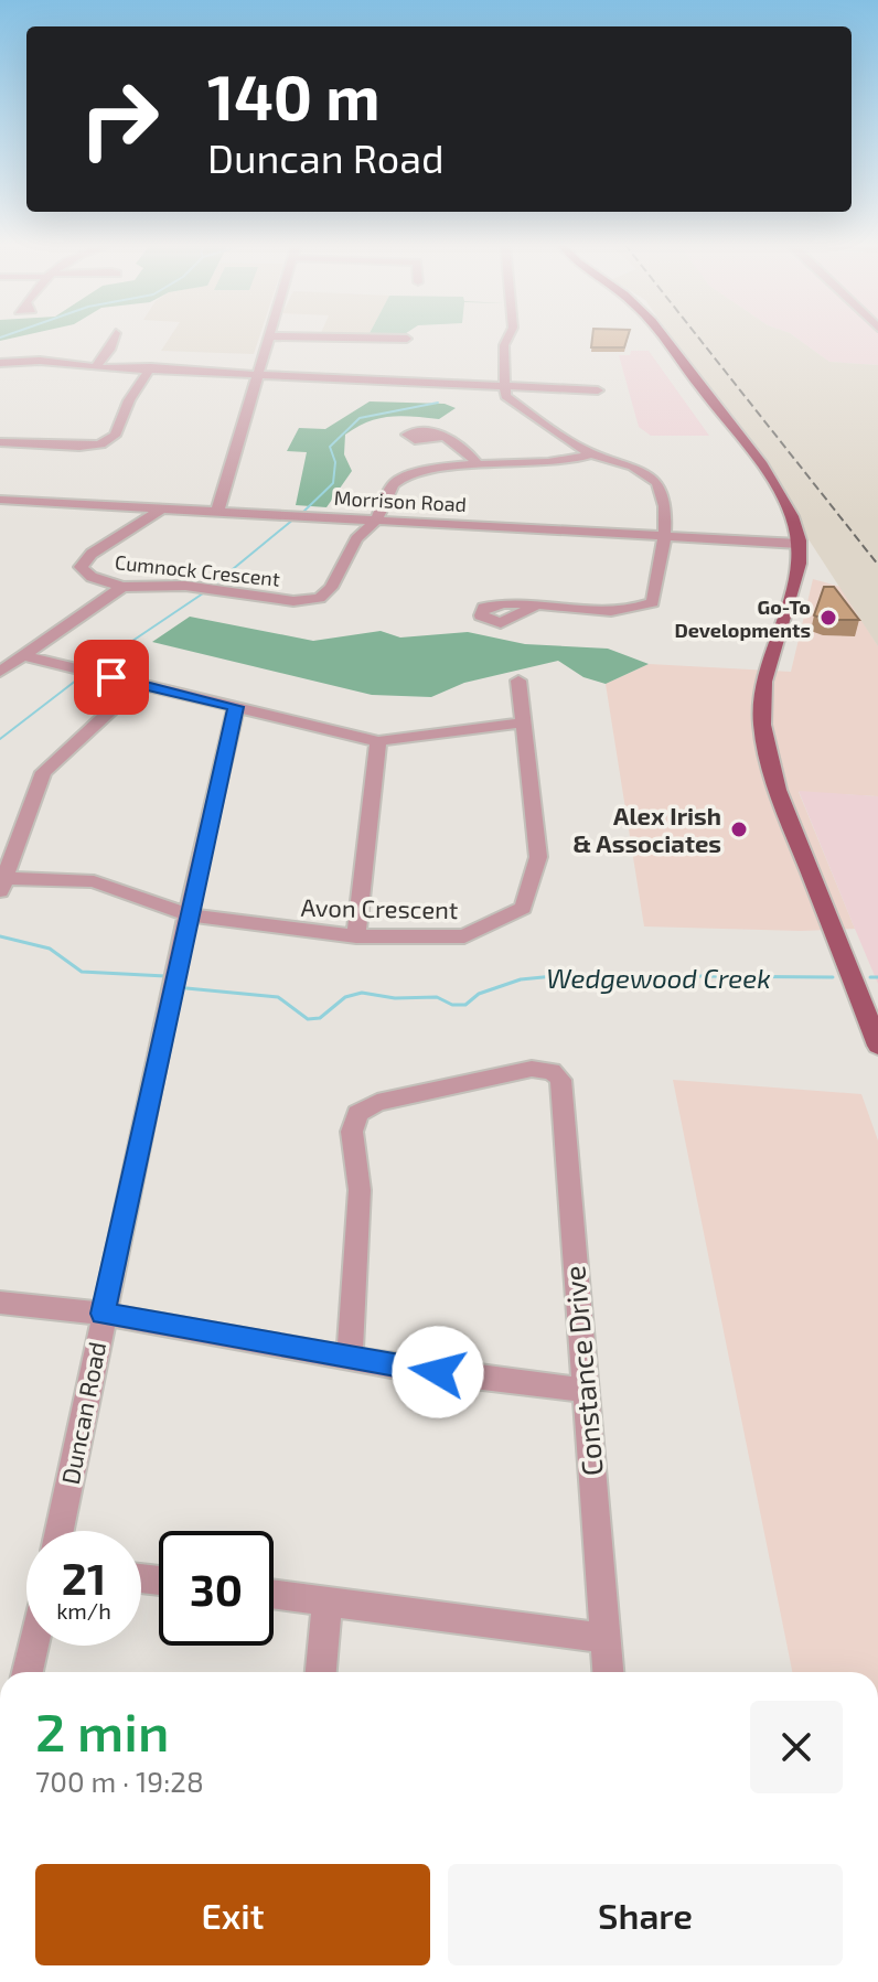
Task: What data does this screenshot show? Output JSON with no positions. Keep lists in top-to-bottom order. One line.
{"streets":{"street":["Morrison Road","Cumnock Crescent","Avon Crescent","Constance Drive","Duncan Road"]},"crossings":[["Morrison Road","Cumnock Crescent"],["Avon Crescent","Duncan Road"]],"water":["Wedgewood Creek"],"places":["Go-To Developments","Alex Irish & Associates"],"page":{"turn":["140 m","Duncan Road"],"speed":"21 km/h","limit":"30","heading":["2 min","700 m · 19:28"],"buttons":["Exit","Share"]}}
